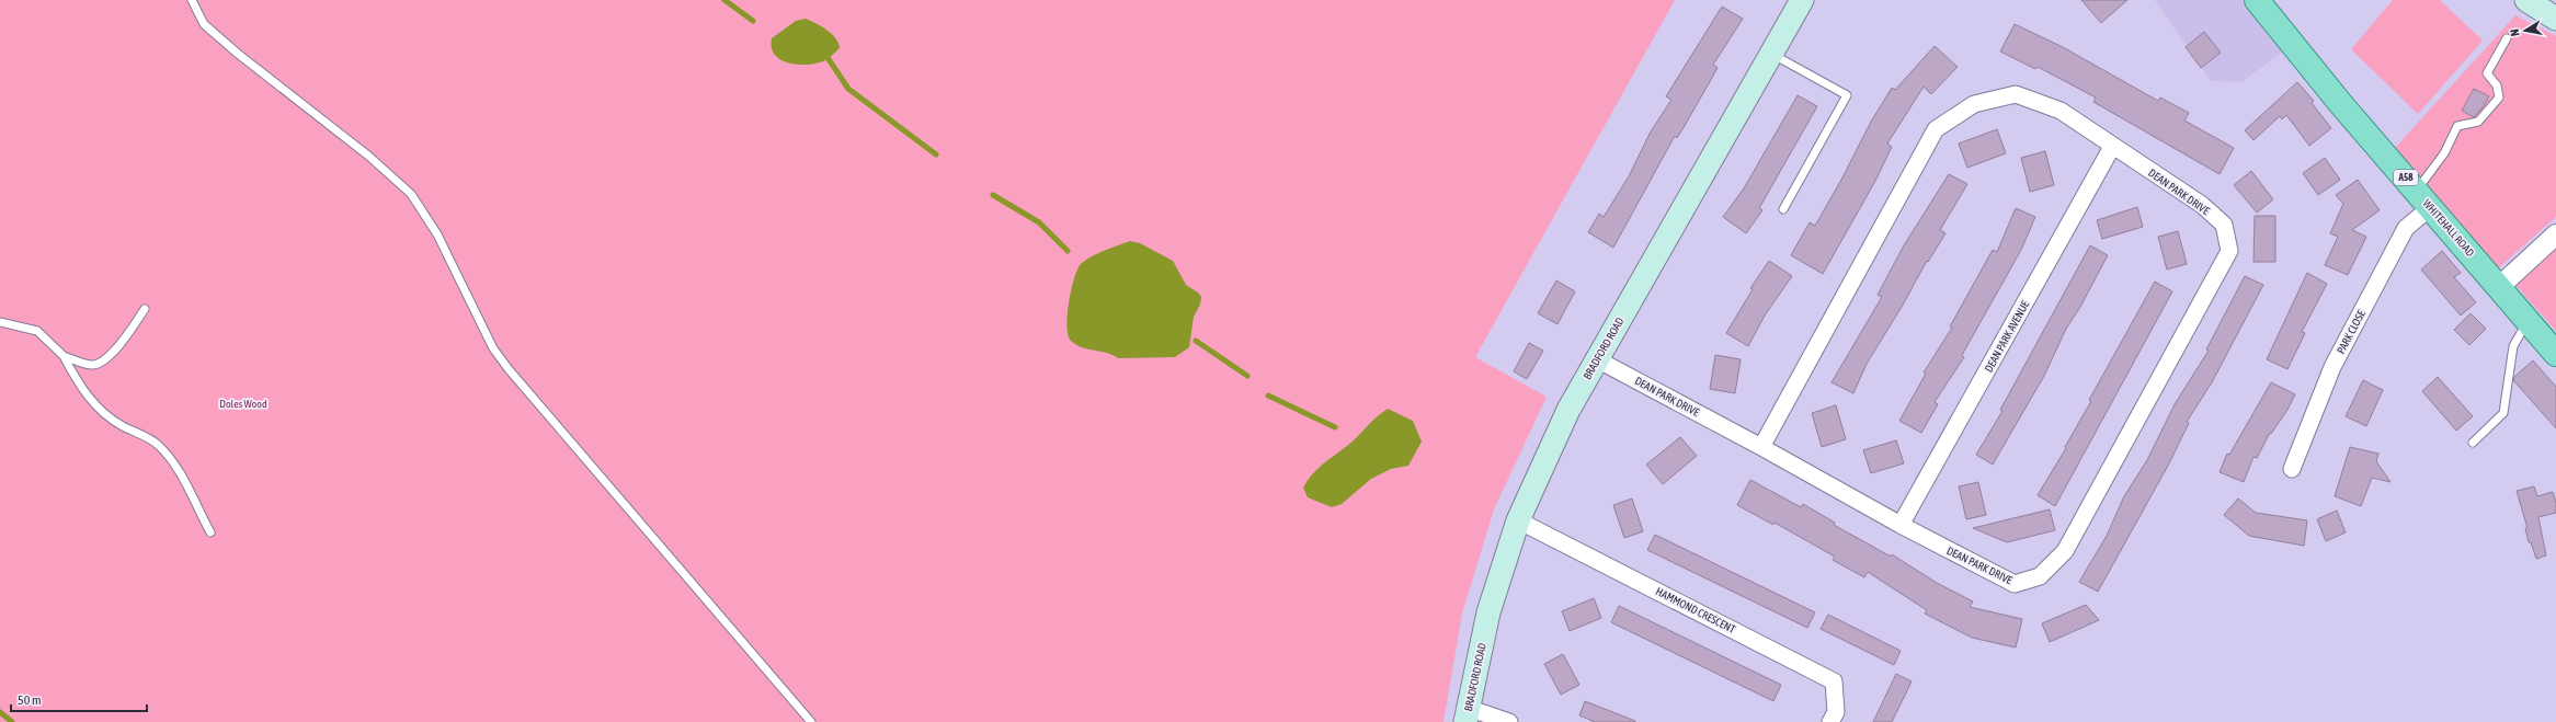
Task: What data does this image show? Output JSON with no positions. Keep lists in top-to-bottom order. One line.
{"streets":{"main road":["A58","WHITEHALL ROAD","BRADFORD ROAD"],"street":["DEAN PARK DRIVE","PARK CLOSE","DEAN PARK AVENUE","HAMMOND CRESCENT"]},"crossings":[["DEAN PARK DRIVE","DEAN PARK AVENUE"],["DEAN PARK DRIVE","BRADFORD ROAD"],["WHITEHALL ROAD","PARK CLOSE"],["BRADFORD ROAD","HAMMOND CRESCENT"]],"parks":["Doles Wood"],"scale_bar":"50 m","north":"left"}
